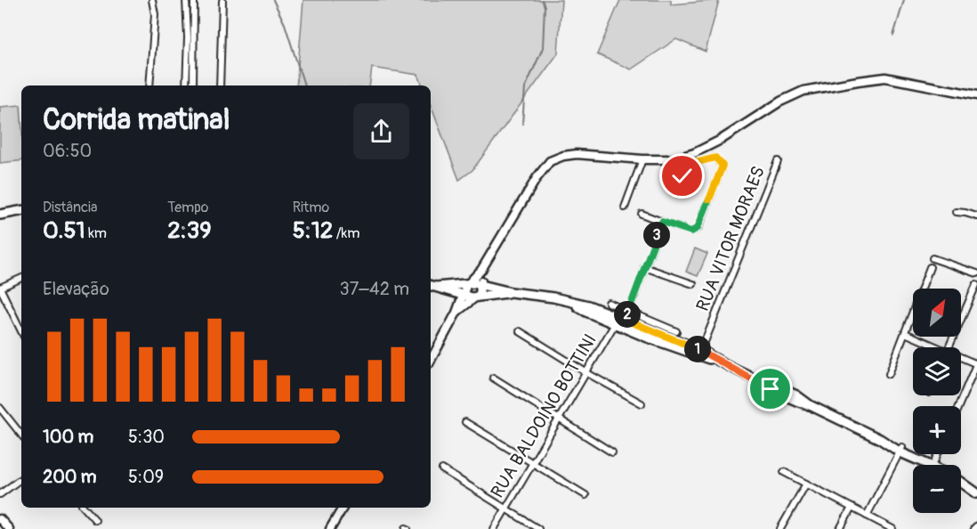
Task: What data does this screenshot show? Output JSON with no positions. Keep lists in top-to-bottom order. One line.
{"streets":{"street":["RUA VITOR MORAES","RUA BALDOINO BOTTINI"]},"north":"top right","page":{"heading":["Corrida matinal","06:50"],"stats":[["Distância","0.51 km"],["Tempo","2:39"],["Ritmo","5:12 /km"]],"pins":["3","2","1"],"chart":["Elevação","37–42 m"],"map_buttons":["+","−"],"list":[{"name":"100 m","note":"5:30"},{"name":"200 m","note":"5:09"}]}}
